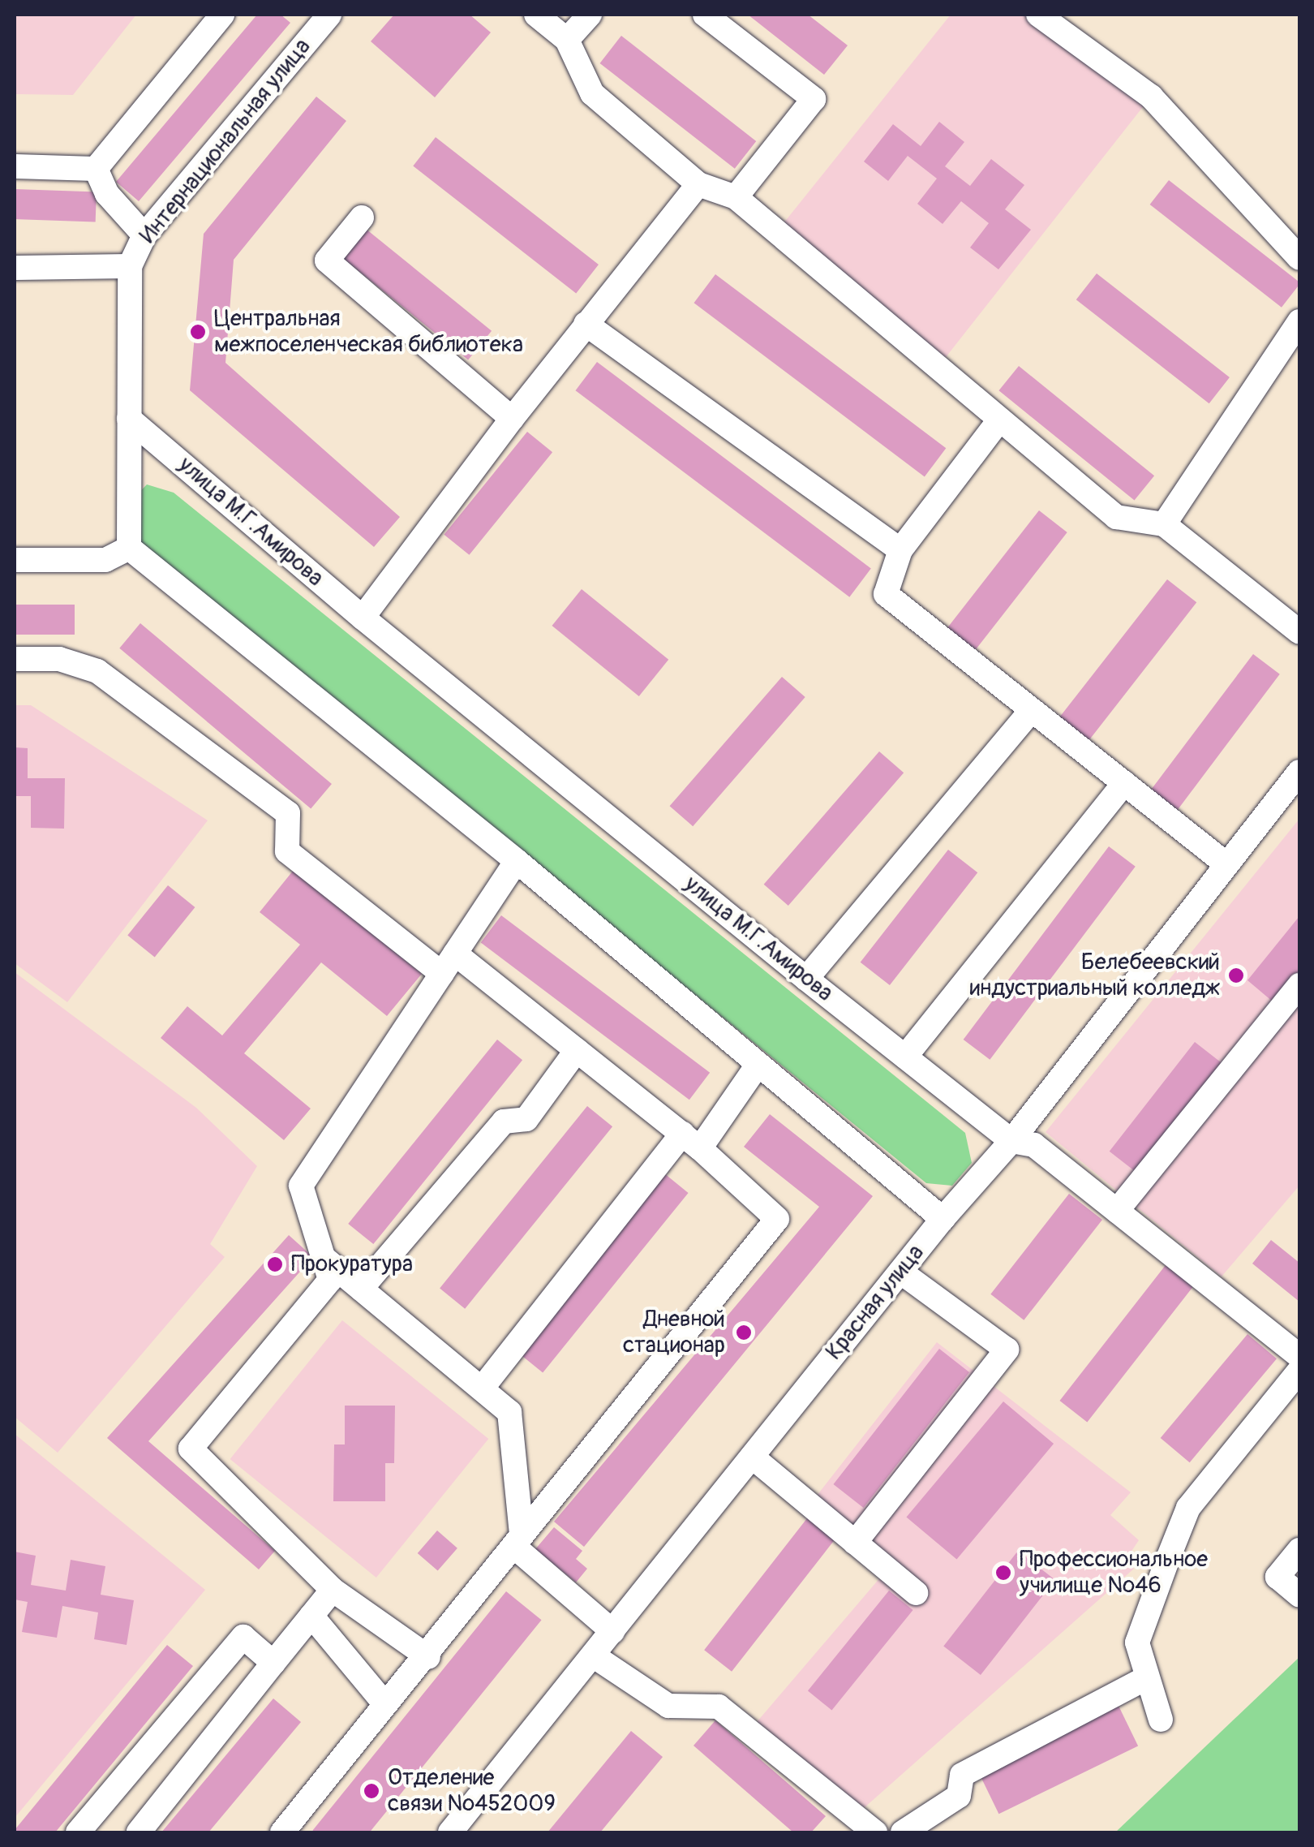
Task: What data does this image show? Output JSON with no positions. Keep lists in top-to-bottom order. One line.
{"streets":{"street":["Интернациональная улица","улица М.Г.Амирова","Красная улица"]},"crossings":[["Интернациональная улица","улица М.Г.Амирова"],["улица М.Г.Амирова","Красная улица"]],"places":["Центральная межпоселенческая библиотека","Белебеевский индустриальный колледж","Прокуратура","Дневной стационар","Профессиональное училище №46","Отделение связи №452009"]}
